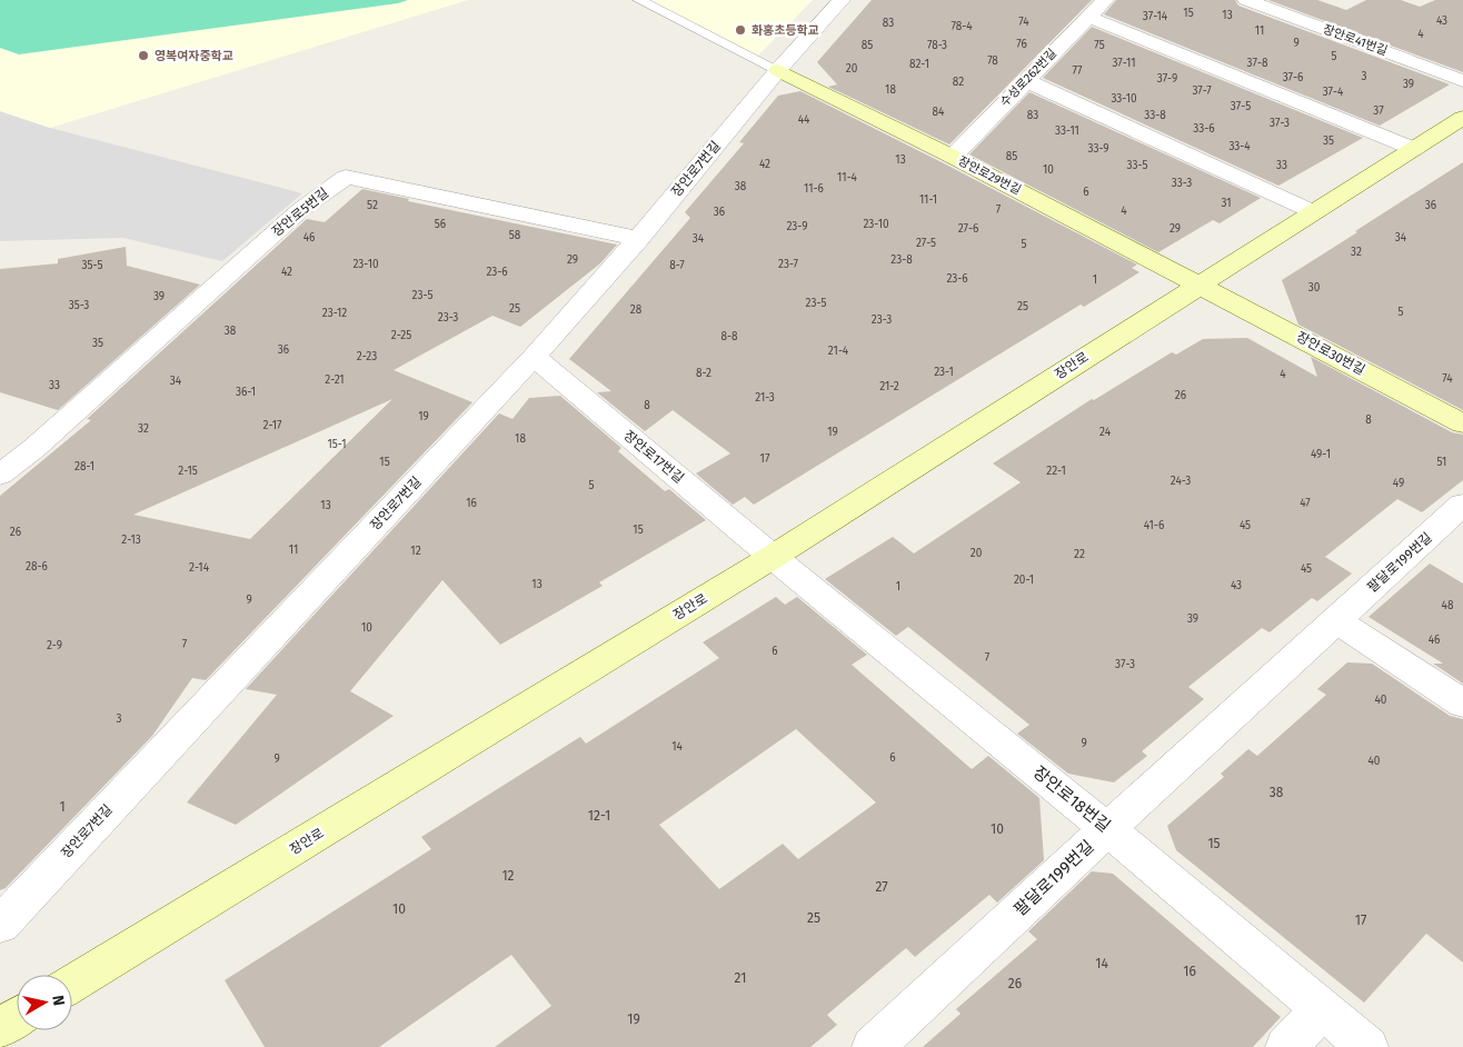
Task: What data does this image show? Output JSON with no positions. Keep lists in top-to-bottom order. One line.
{"streets":{"main road":["장안로29번길","장안로30번길","장안로"],"street":["장안로41번길","수성로262번길","장안로7번길","장안로5번길","장안로17번길","팔달로199번길","장안로18번길"]},"crossings":[["수성로262번길","장안로29번길"],["장안로7번길","장안로29번길"],["장안로7번길","장안로5번길"],["장안로7번길","장안로17번길"],["장안로29번길","장안로30번길"],["장안로29번길","장안로"],["장안로30번길","장안로"],["장안로","장안로17번길"],["장안로","장안로18번길"],["장안로17번길","장안로18번길"],["팔달로199번길","장안로18번길"]],"places":["화홍초등학교","영복여자중학교"],"house_numbers":["15","13","37-14","43","74","83","78-4","11","4","9","76","85","78-3","75","5","78","37-11","37-8","82-1","20","77","3","37-6","37-9","82","39","18","37-7","37-4","33-10","37-5","37","84","83","33-8","44","37-3","33-6","33-11","35","33-4","33-9","85","13","42","33-5","33","10","11-4","33-3","38","11-6","6","11-1","31","52","36","7","4","36","56","23-10","23-9","27-6","29","58","46","34","34","27-5","5","32","29","23-8","23-10","23-7","35-5","8-7","42","23-6","23-6","1","30","23-5","39","23-5","35-3","25","25","28","5","23-12","23-3","23-3","38","2-25","8-8","35","36","21-4","2-23","23-1","8-2","4","74","2-21","34","33","21-2","36-1","26","21-3","8","19","8","2-17","32","19","24","18","15-1","49-1","17","15","51","28-1","2-15","22-1","24-3","49","5","16","47","13","41-6","45","15","26","2-13","11","12","20","22","28-6","2-14","45","20-1","13","43","1","9","48","39","10","46","7","2-9","6","7","37-3","40","3","9","14","6","9","40","38","1","12-1","10","15","12","27","10","25","17","14","16","21","26","19"],"north":"right"}
